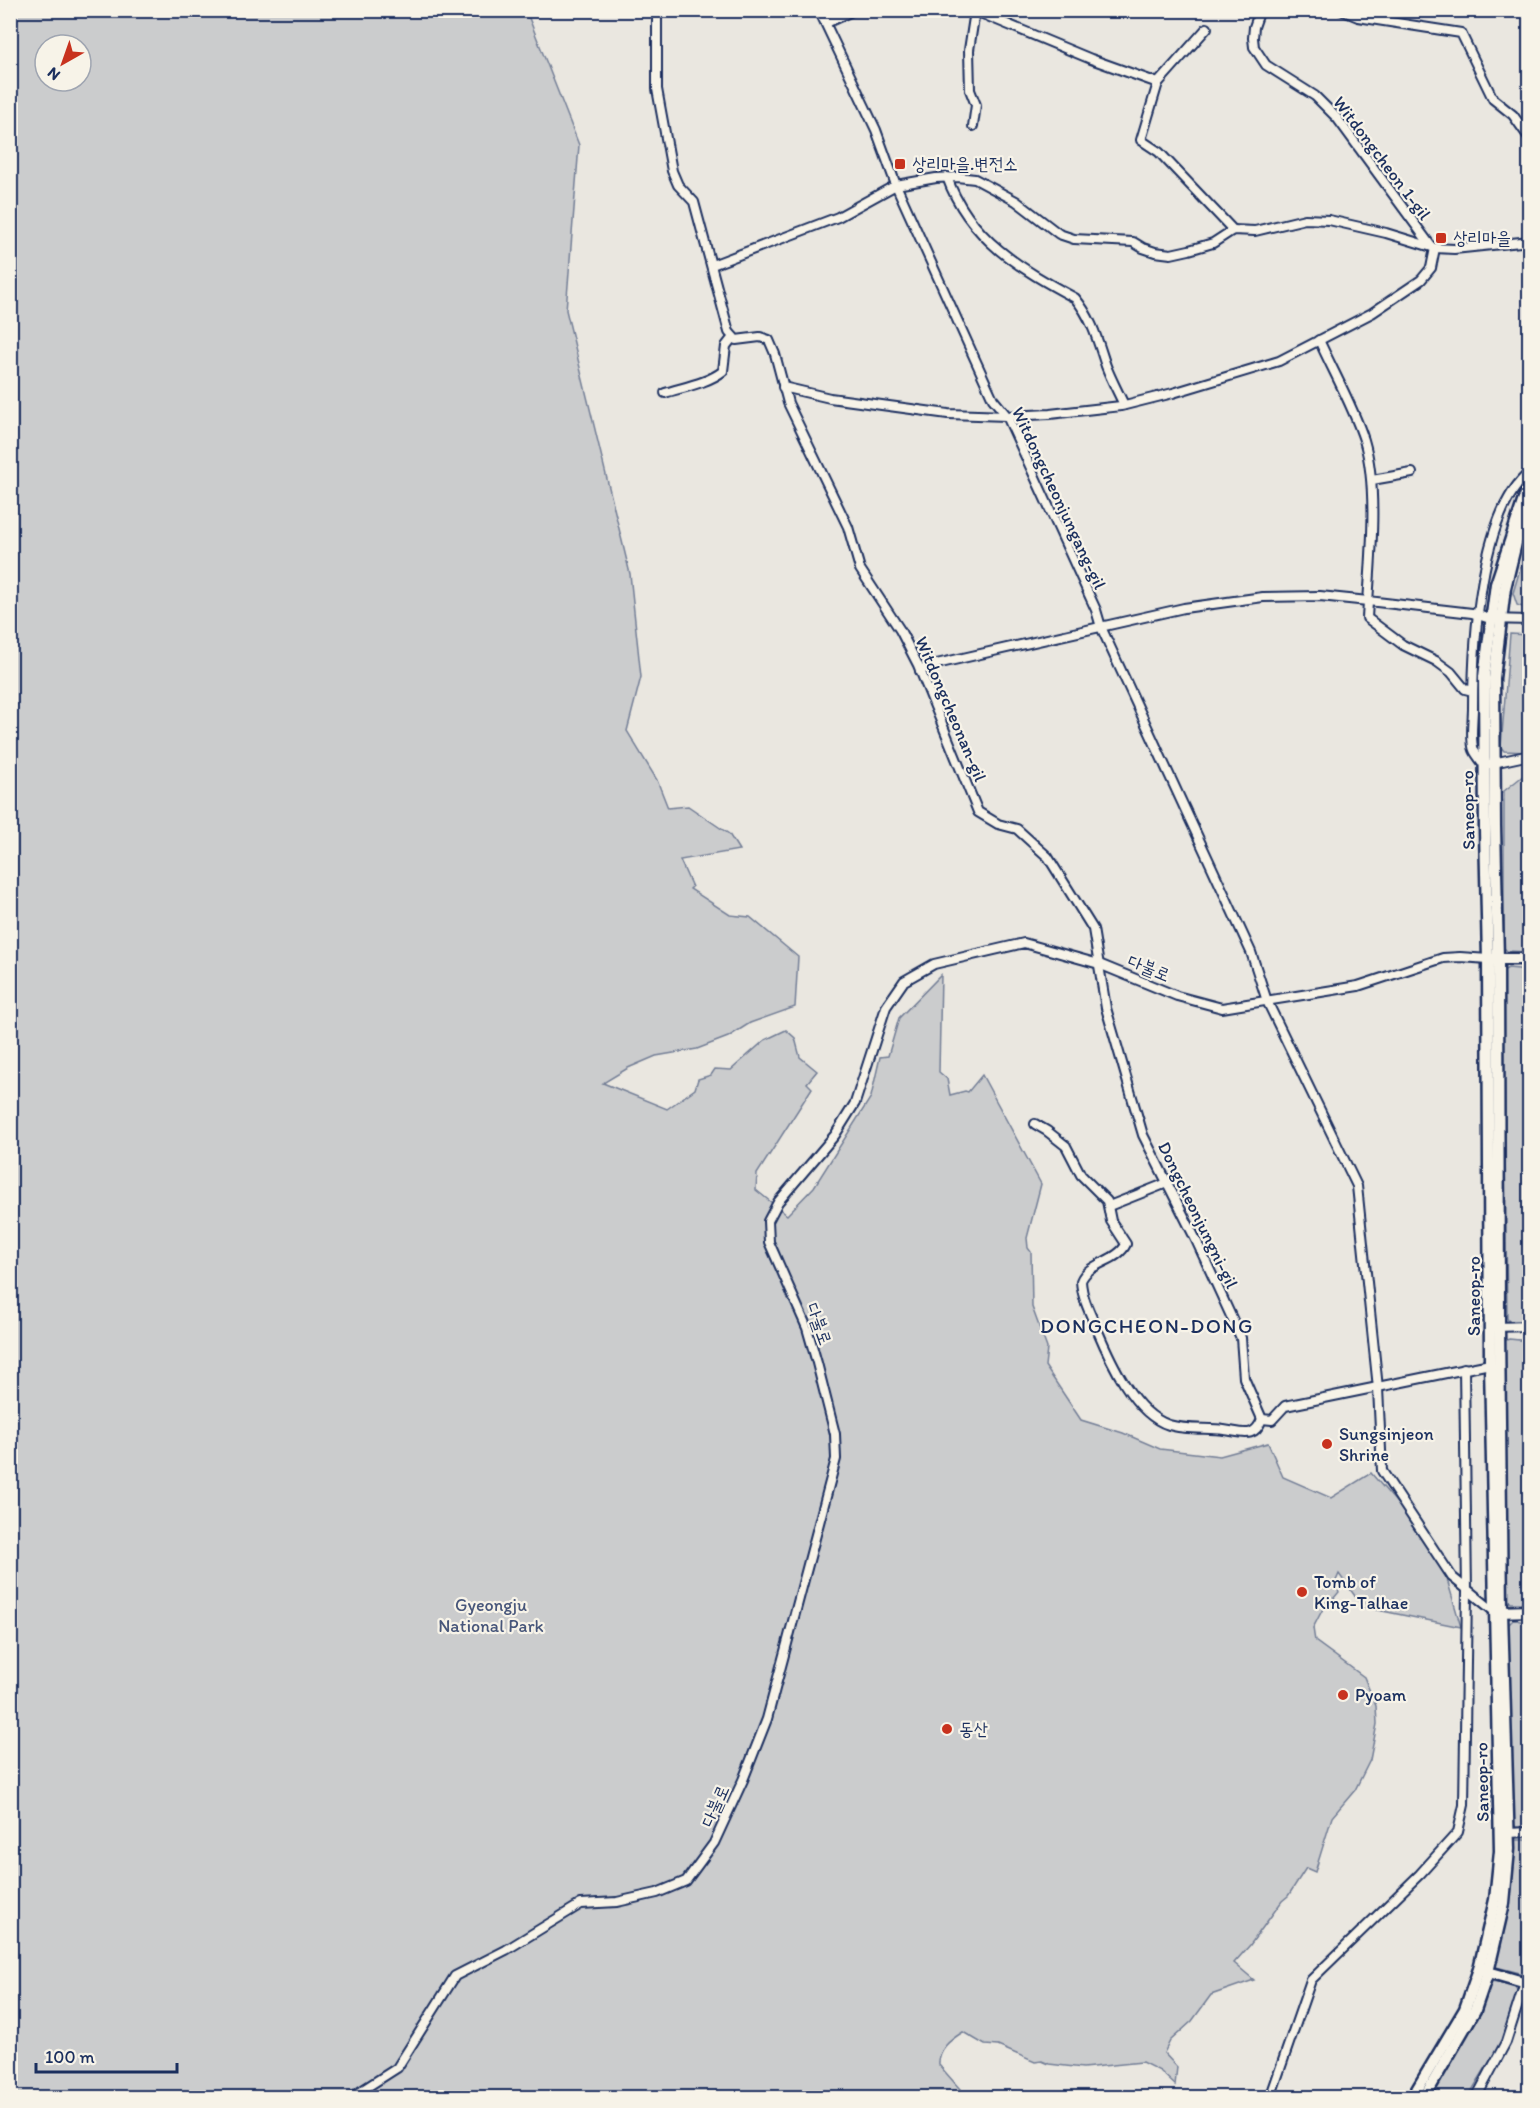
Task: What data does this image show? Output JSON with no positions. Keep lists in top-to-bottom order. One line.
{"streets":{"street":["Witdongcheon 1-gil","Witdongcheonjungang-gil","Witdongcheonan-gil","Saneop-ro","다불로","Dongcheonjungni-gil"]},"crossings":[["Witdongcheonjungang-gil","Saneop-ro"],["Witdongcheonjungang-gil","다불로"],["Witdongcheonan-gil","다불로"],["Witdongcheonan-gil","Dongcheonjungni-gil"],["Saneop-ro","다불로"],["다불로","Dongcheonjungni-gil"]],"districts":["DONGCHEON-DONG"],"parks":["Gyeongju National Park"],"places":{"transit":["상리마을.변전소","상리마을"],"other":["Sungsinjeon Shrine","Tomb of King-Talhae","Pyoam","동산"]},"scale_bar":"100 m","north":"bottom left"}
